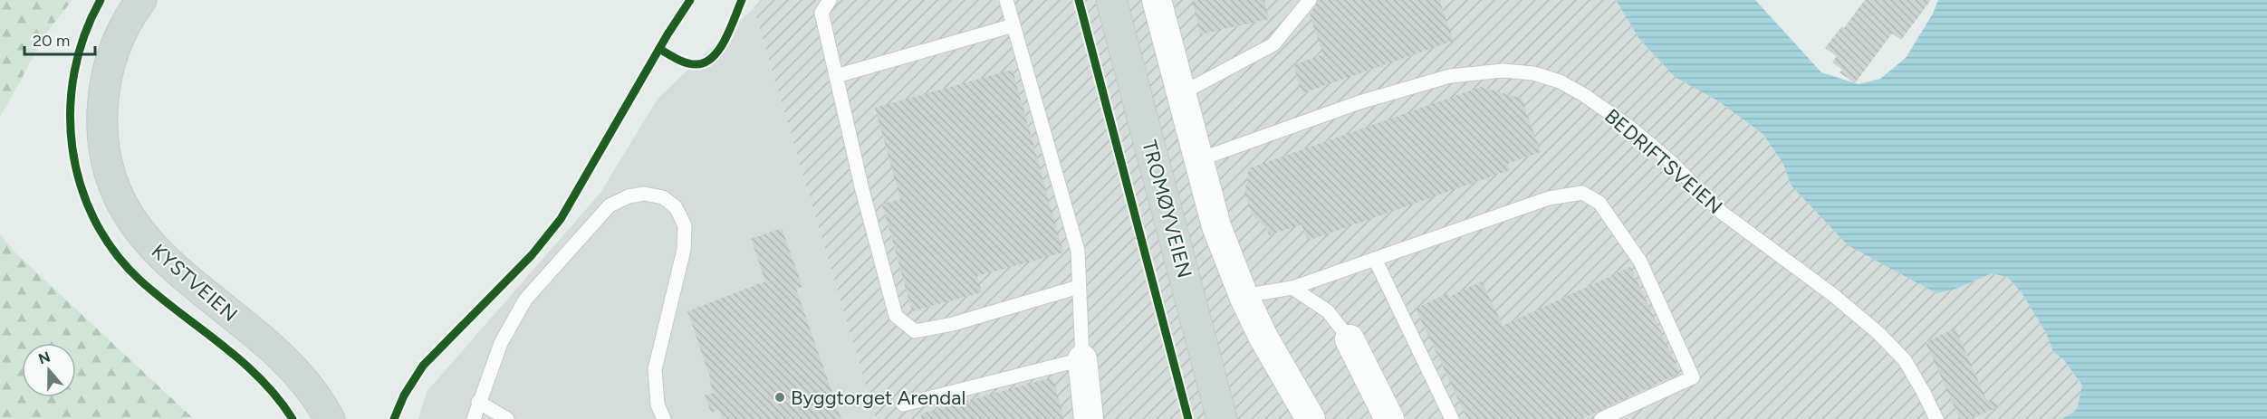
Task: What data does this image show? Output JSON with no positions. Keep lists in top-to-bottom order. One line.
{"streets":{"main road":["TROMØYVEIEN","KYSTVEIEN"],"lane":["BEDRIFTSVEIEN"]},"places":["Byggtorget Arendal"],"scale_bar":"20 m","north":"top"}
